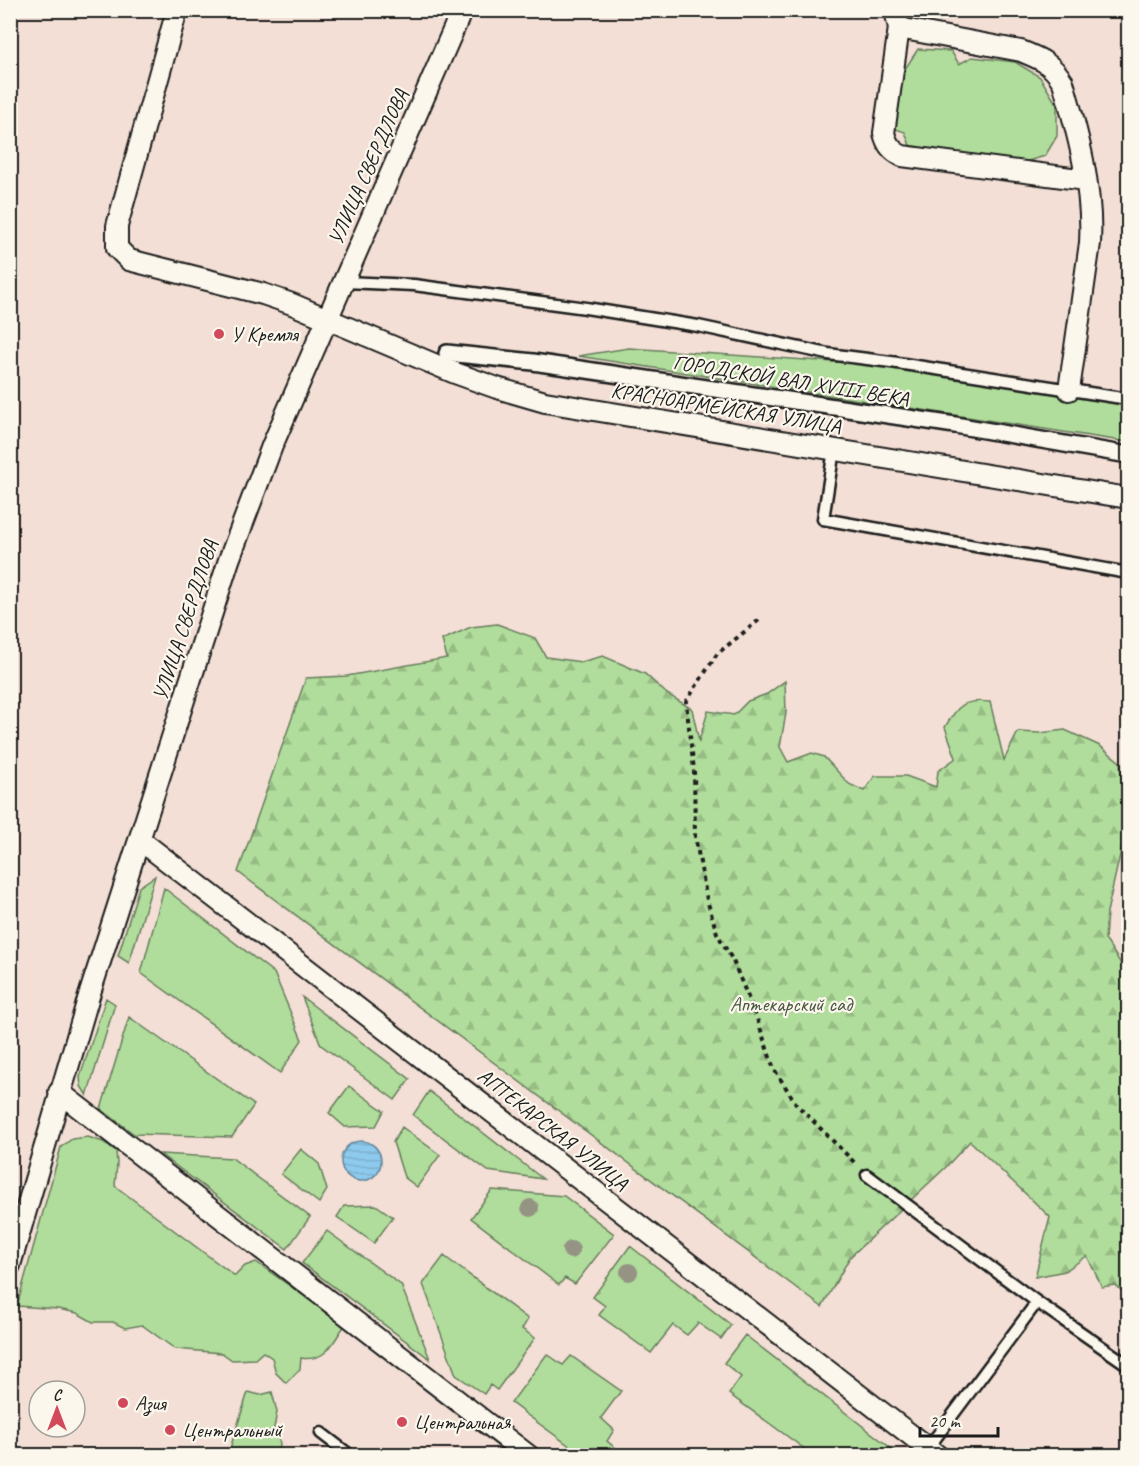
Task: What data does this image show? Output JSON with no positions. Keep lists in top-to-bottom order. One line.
{"streets":{"street":["УЛИЦА СВЕРДЛОВА","ГОРОДСКОЙ ВАЛ XVIII ВЕКА","КРАСНОАРМЕЙСКАЯ УЛИЦА","АПТЕКАРСКАЯ УЛИЦА"]},"crossings":[["УЛИЦА СВЕРДЛОВА","КРАСНОАРМЕЙСКАЯ УЛИЦА"],["УЛИЦА СВЕРДЛОВА","АПТЕКАРСКАЯ УЛИЦА"]],"parks":["Аптекарский сад"],"places":["У Кремля","Азия","Центральная","Центральный"],"scale_bar":"20 m","north":"top"}
